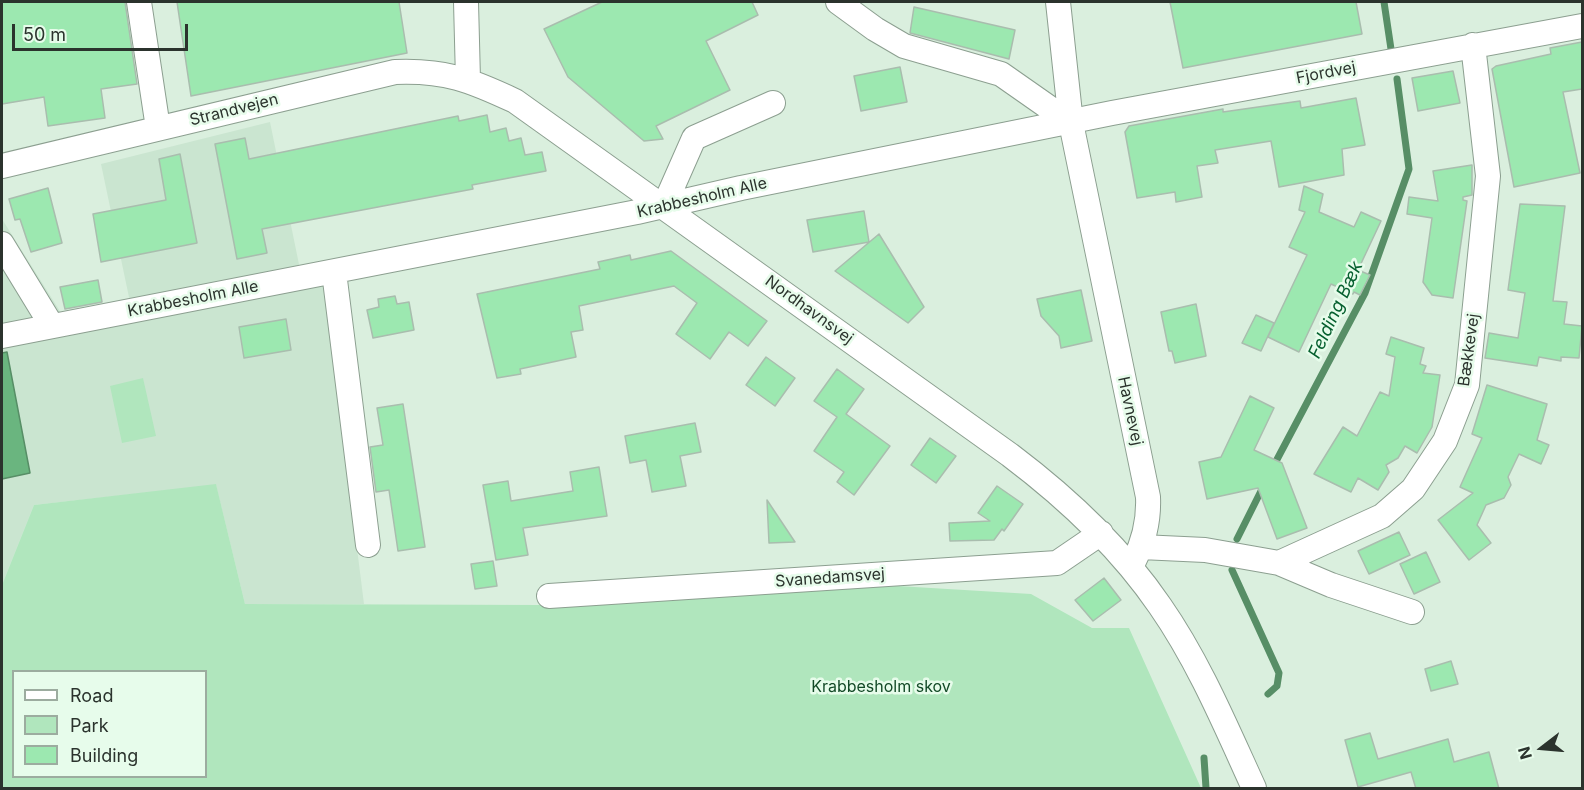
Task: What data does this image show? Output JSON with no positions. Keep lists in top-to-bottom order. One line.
{"streets":{"street":["Fjordvej","Strandvejen","Krabbesholm Alle","Nordhavnsvej","Bækkevej","Havnevej","Svanedamsvej"]},"crossings":[["Fjordvej","Krabbesholm Alle"],["Fjordvej","Bækkevej"],["Fjordvej","Havnevej"],["Strandvejen","Nordhavnsvej"],["Krabbesholm Alle","Nordhavnsvej"],["Krabbesholm Alle","Havnevej"],["Nordhavnsvej","Havnevej"],["Nordhavnsvej","Svanedamsvej"]],"water":["Felding Bæk"],"parks":["Krabbesholm skov"],"legend":["Road","Park","Building"],"scale_bar":"50 m","north":"left"}
